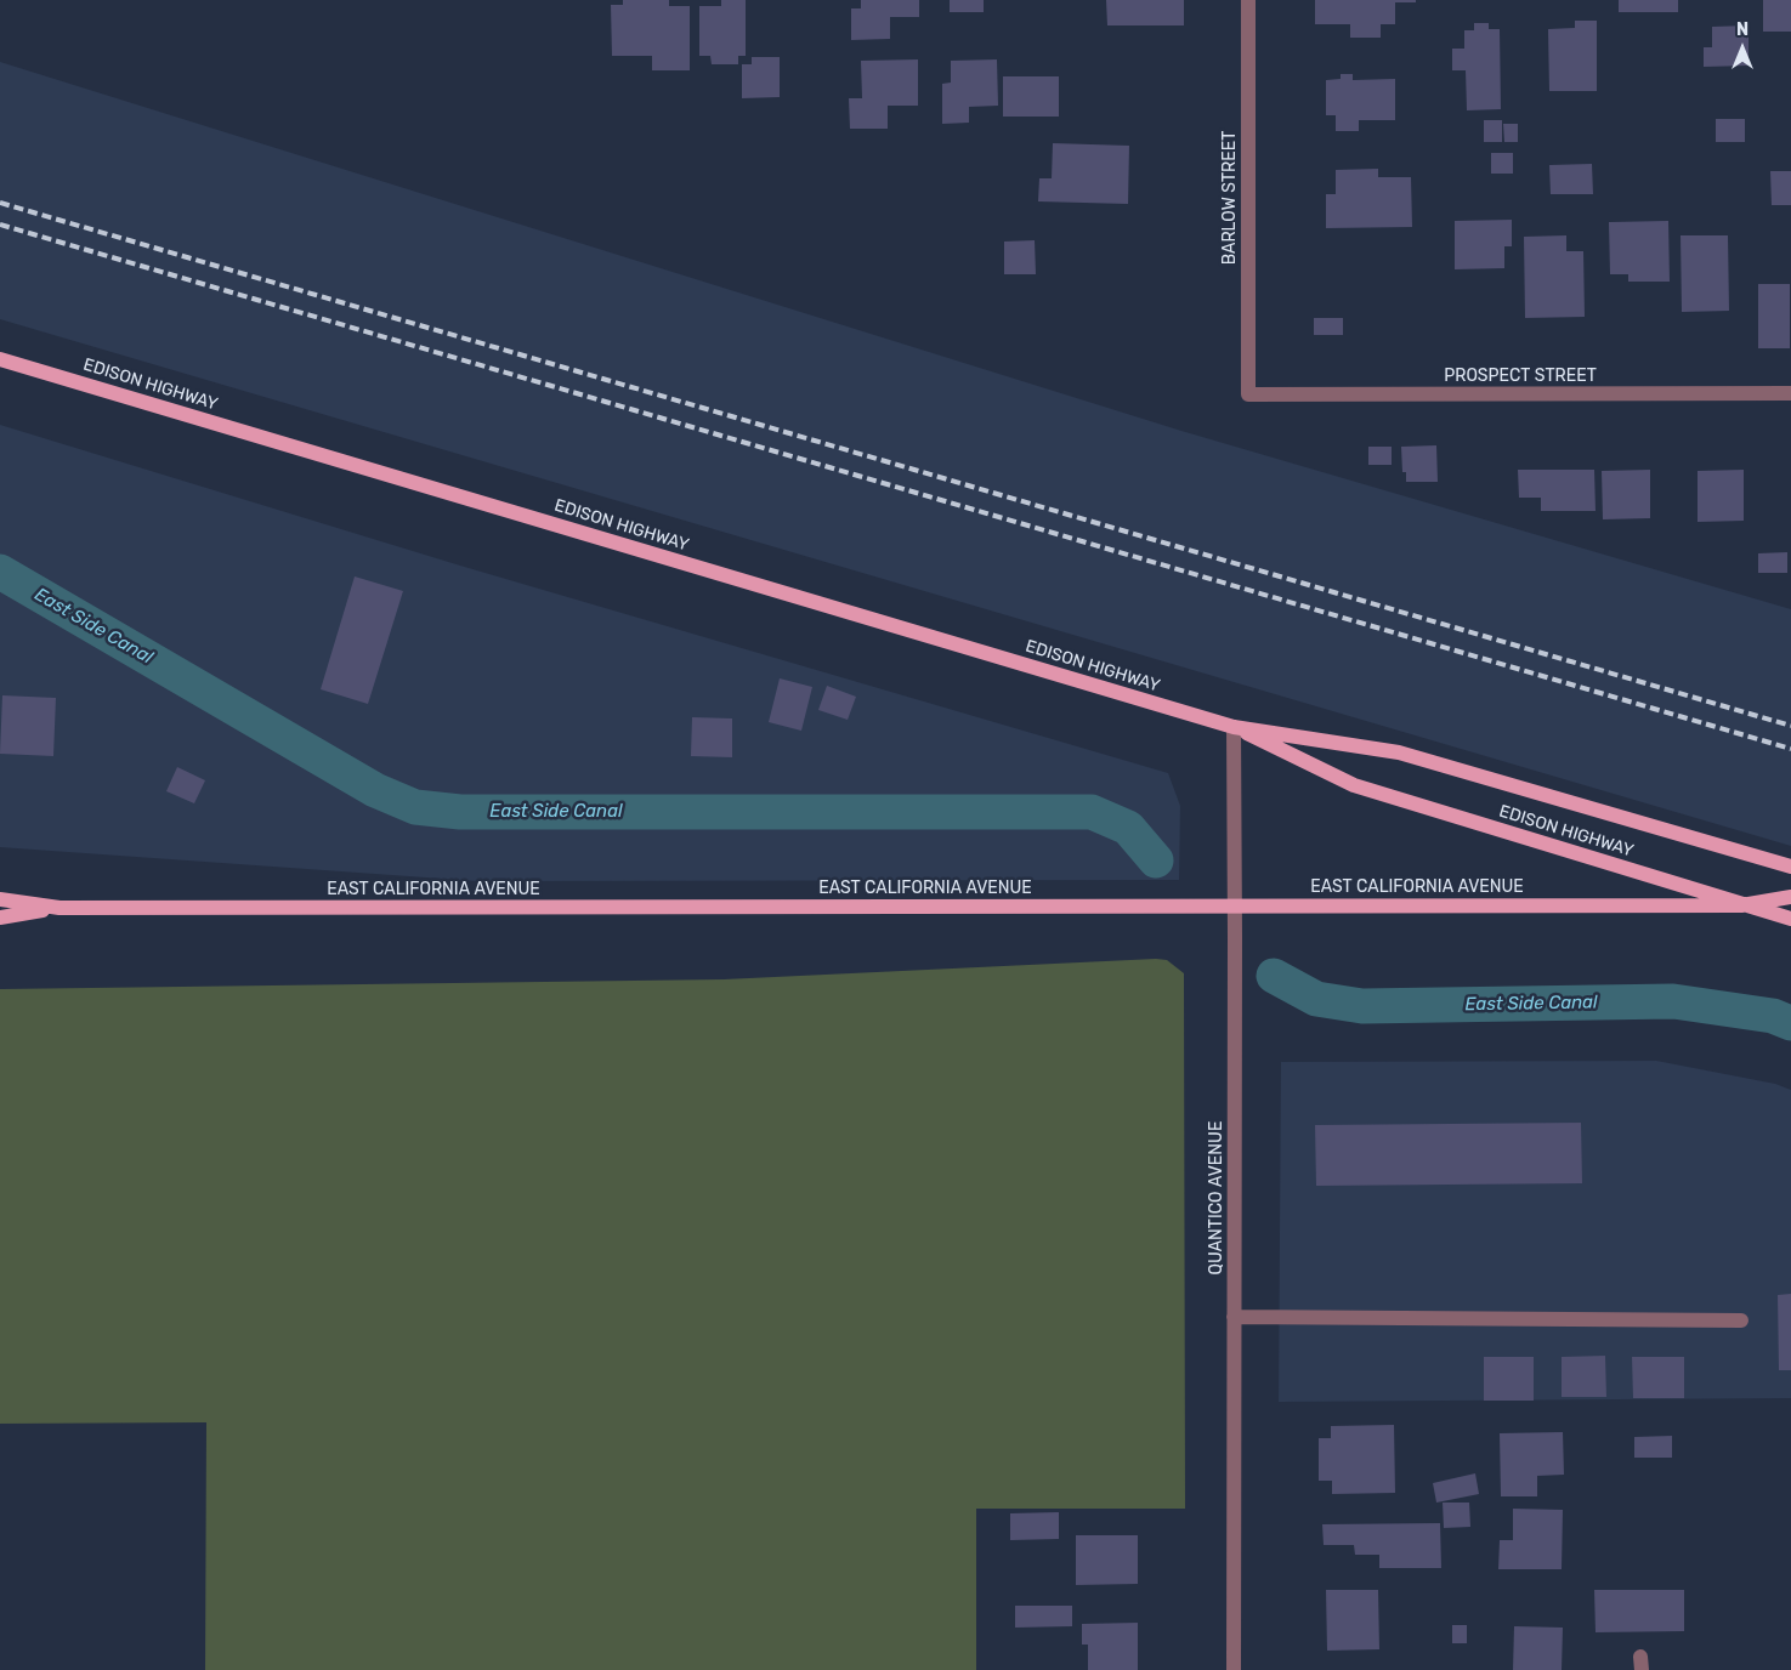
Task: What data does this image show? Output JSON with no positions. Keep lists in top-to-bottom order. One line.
{"streets":{"main road":["EDISON HIGHWAY","EAST CALIFORNIA AVENUE"],"street":["BARLOW STREET","PROSPECT STREET","QUANTICO AVENUE"]},"crossings":[["BARLOW STREET","PROSPECT STREET"],["EDISON HIGHWAY","EAST CALIFORNIA AVENUE"],["EDISON HIGHWAY","QUANTICO AVENUE"],["EAST CALIFORNIA AVENUE","QUANTICO AVENUE"]],"water":["East Side Canal"],"north":"top"}
